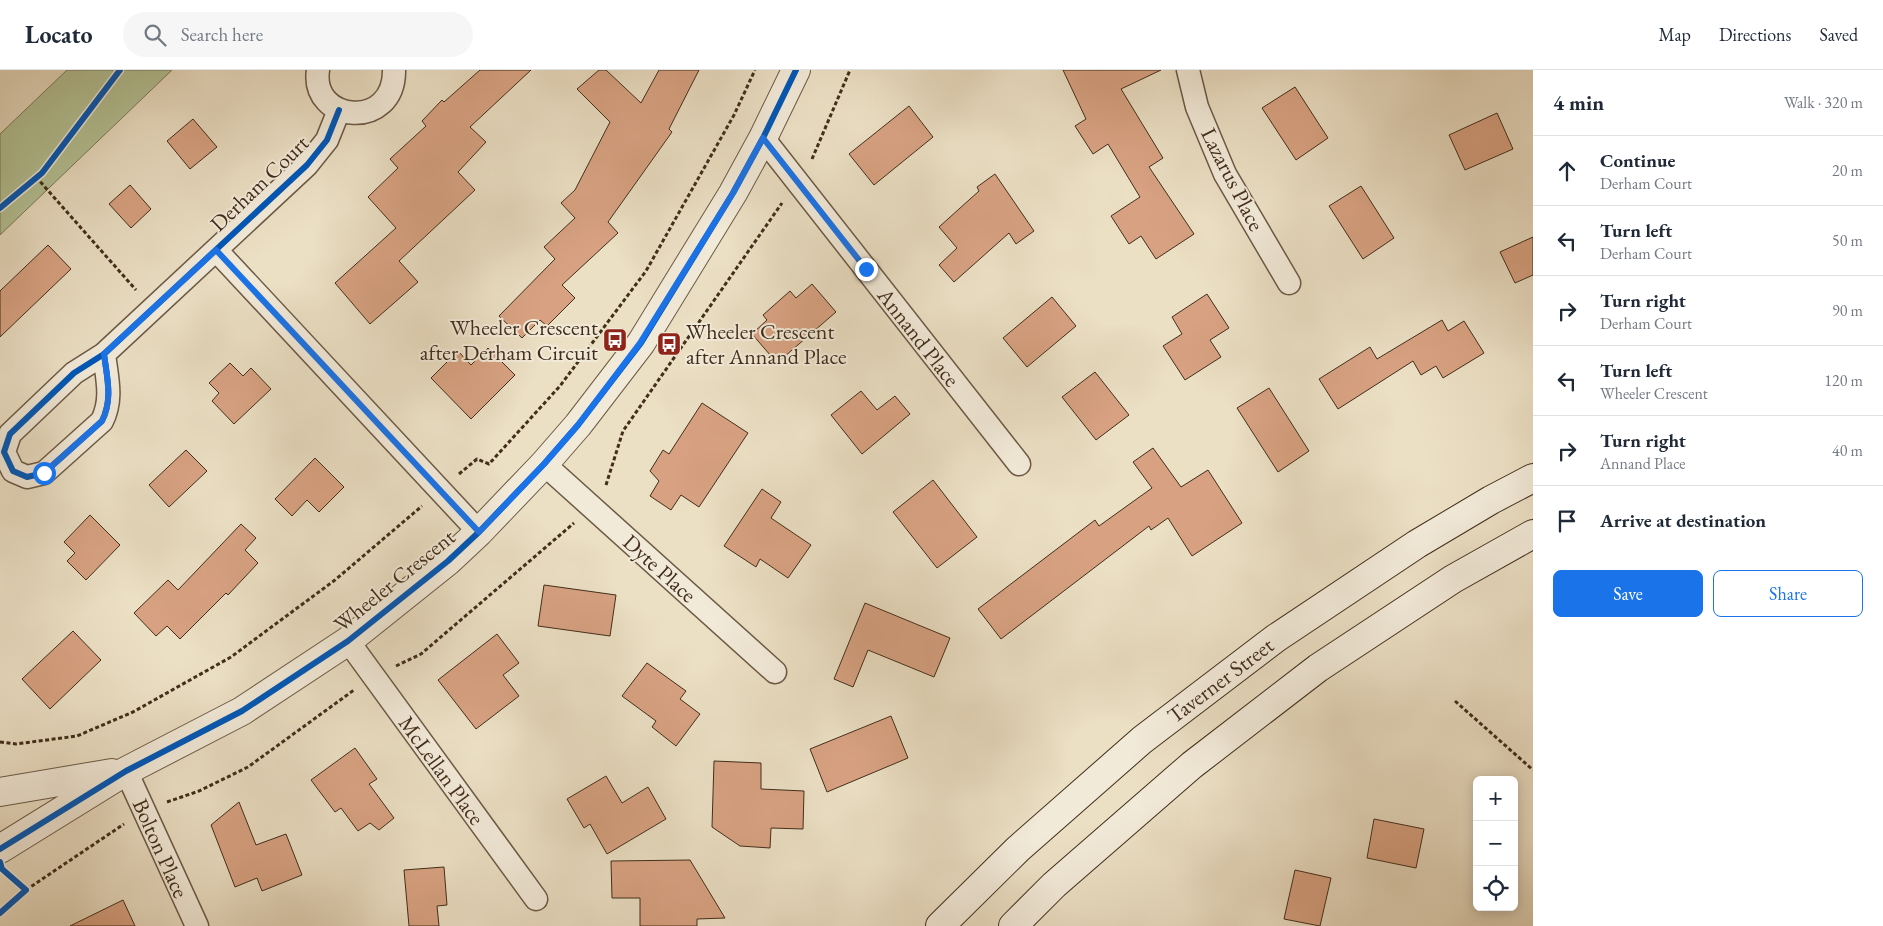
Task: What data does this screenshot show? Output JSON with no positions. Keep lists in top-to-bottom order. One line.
{"streets":{"main road":["Wheeler Crescent","Taverner Street"],"street":["Lazarus Place","Derham Court","Annand Place","Dyte Place","McLellan Place","Bolton Place"]},"crossings":[["Derham Court","Wheeler Crescent"],["Annand Place","Wheeler Crescent"],["Dyte Place","Wheeler Crescent"],["Wheeler Crescent","McLellan Place"],["Wheeler Crescent","Bolton Place"]],"places":{"bus stop":["Wheeler Crescent after Derham Circuit","Wheeler Crescent after Annand Place"]},"page":{"header":"Locato","search":"Search here","nav":["Map","Directions","Saved"],"heading":["4 min","Walk · 320 m"],"list":[["Continue","Derham Court","20 m"],["Turn left","Derham Court","50 m"],["Turn right","Derham Court","90 m"],["Turn left","Wheeler Crescent","120 m"],["Turn right","Annand Place","40 m"],"Arrive at destination"],"buttons":["Save","Share"],"map_buttons":["+","−"]}}
